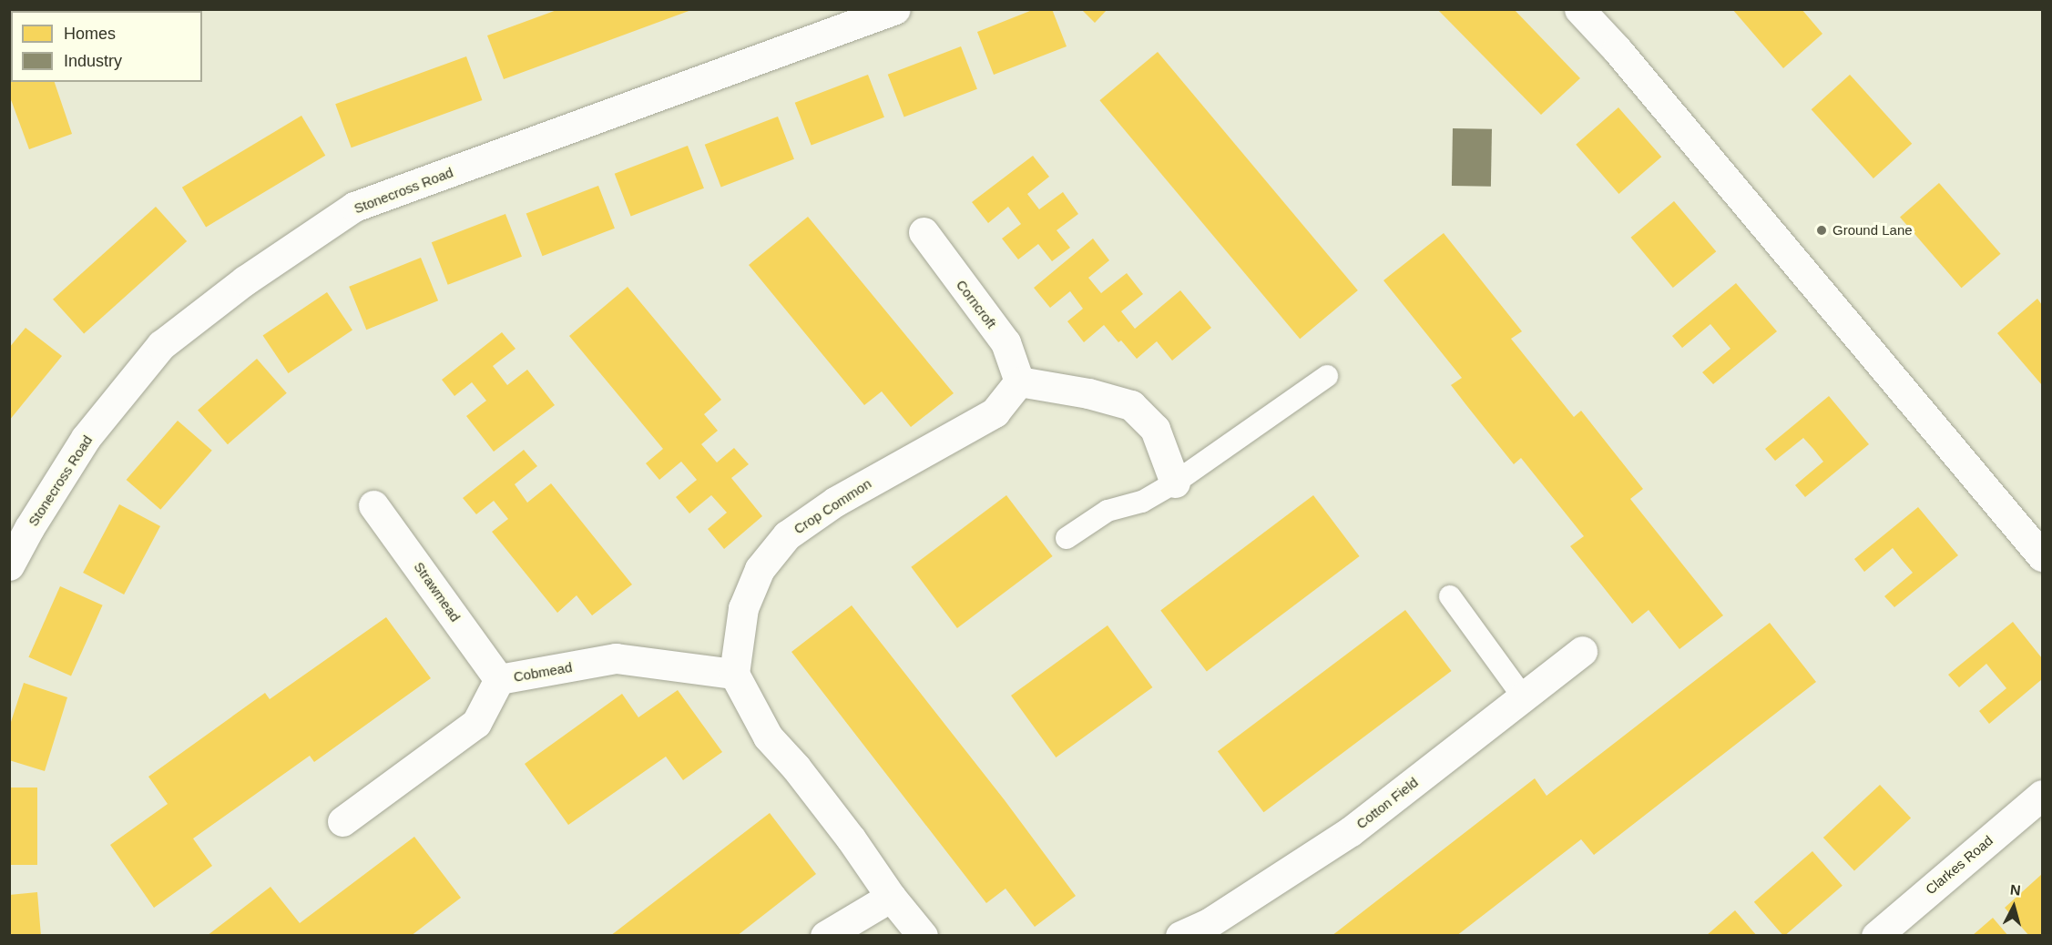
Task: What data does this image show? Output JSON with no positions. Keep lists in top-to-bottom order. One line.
{"streets":{"street":["Stonecross Road","Corncroft","Crop Common","Strawmead","Cobmead","Cotton Field","Clarkes Road"]},"crossings":[["Corncroft","Crop Common"],["Crop Common","Cobmead"],["Strawmead","Cobmead"]],"places":["Ground Lane"],"legend":["Homes","Industry"],"north":"top"}
